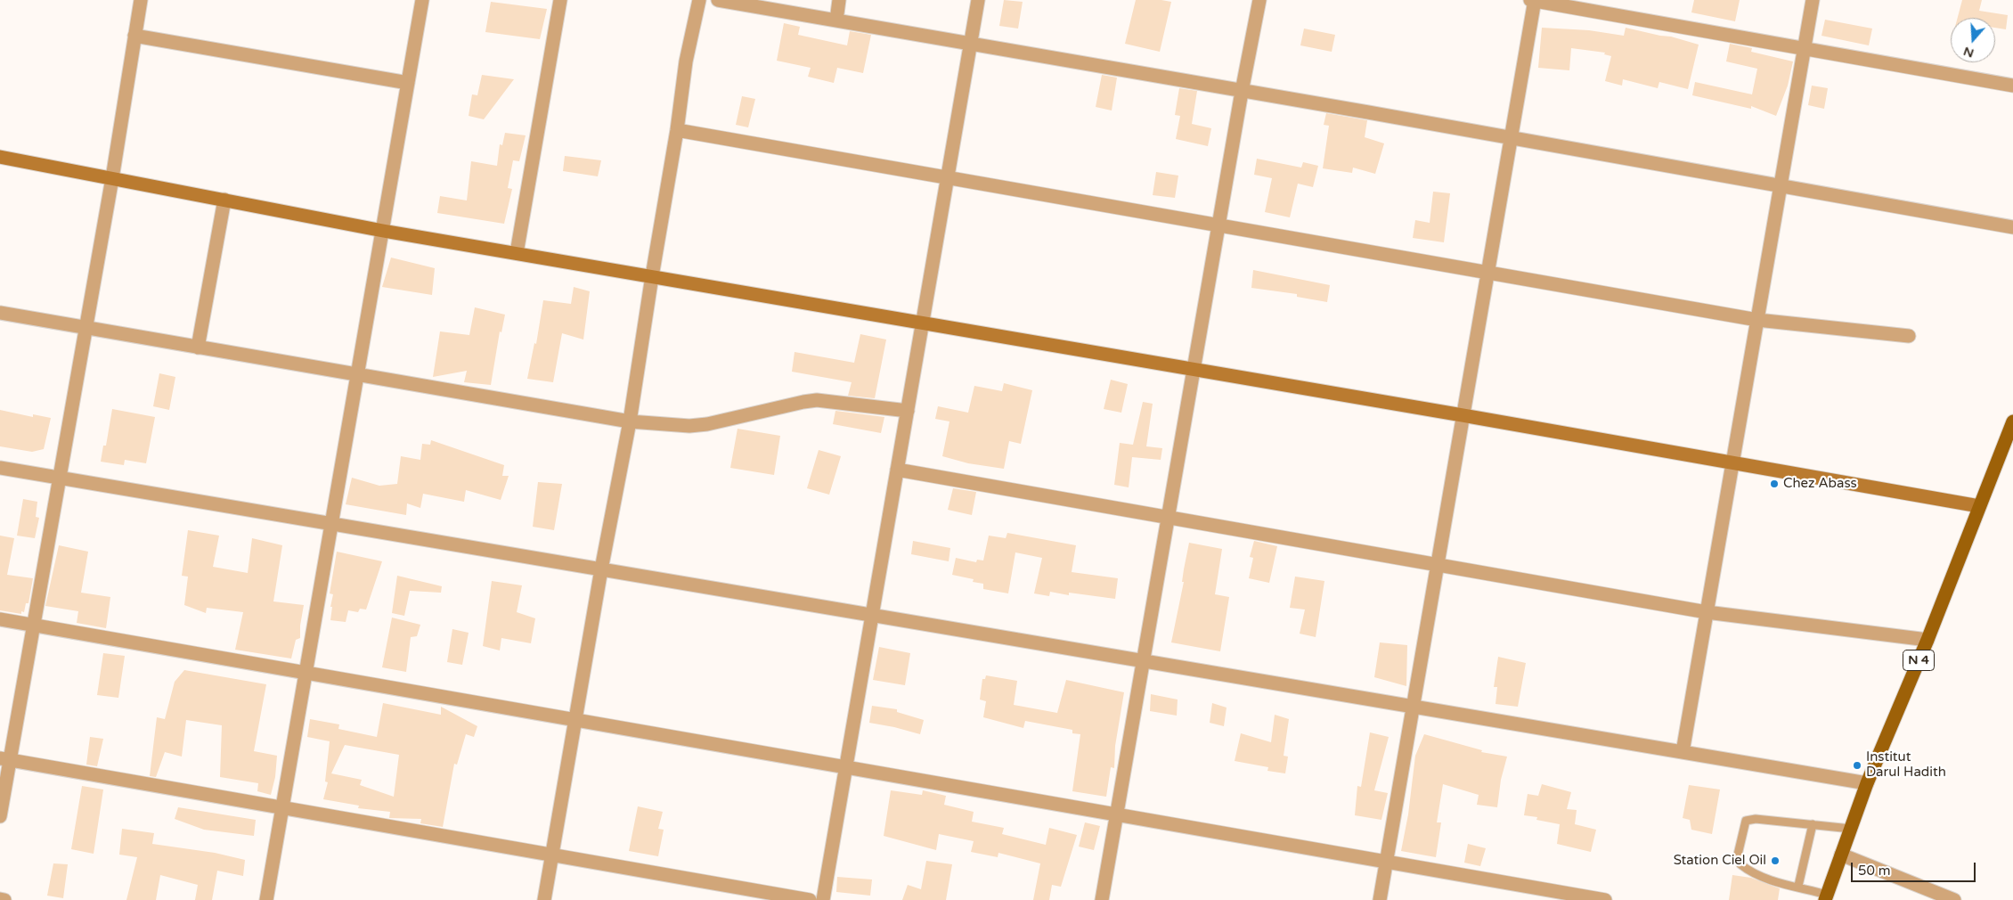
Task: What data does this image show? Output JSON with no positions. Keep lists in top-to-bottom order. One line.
{"streets":{"main road":["N 4"]},"places":["Chez Abass","Institut Darul Hadith","Station Ciel Oil"],"scale_bar":"50 m","north":"bottom"}
